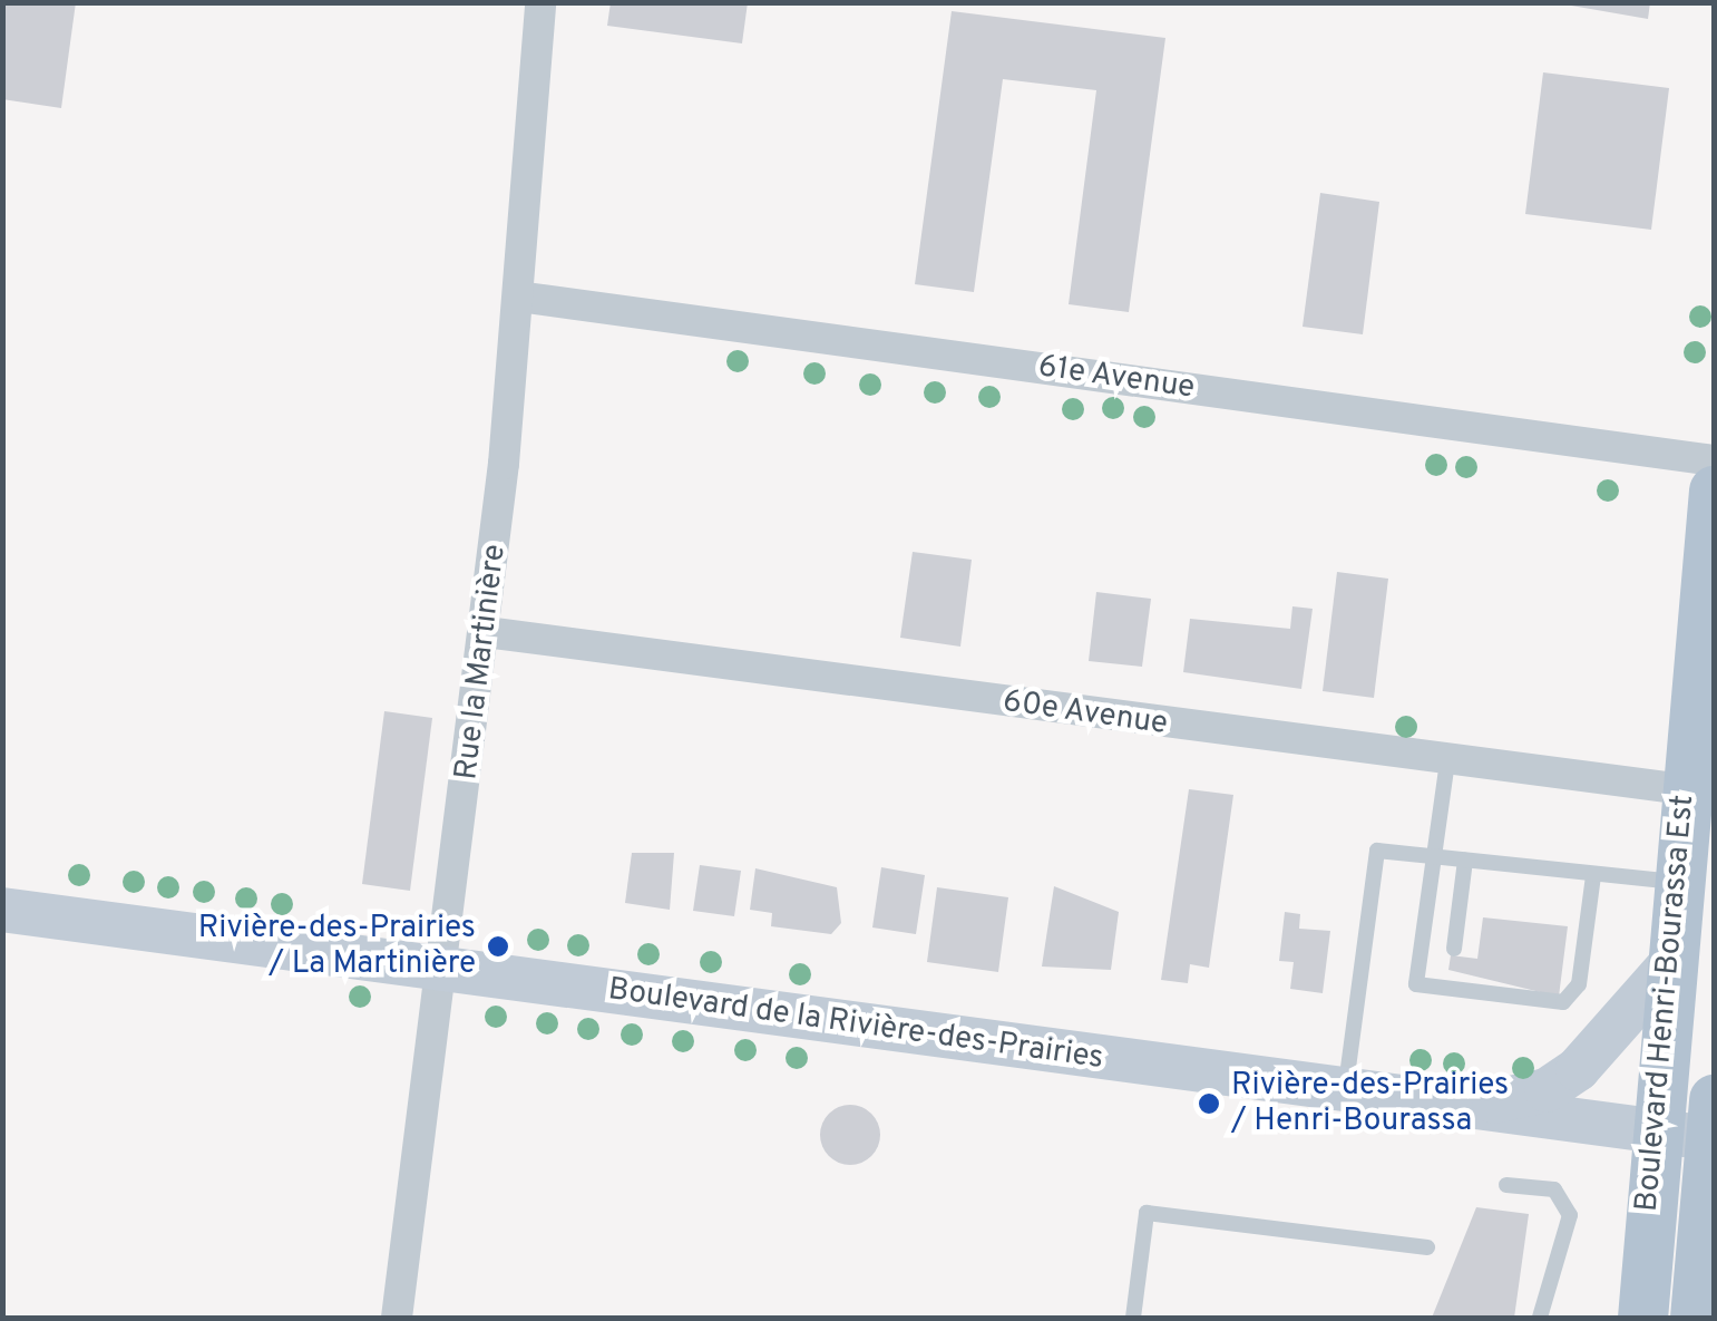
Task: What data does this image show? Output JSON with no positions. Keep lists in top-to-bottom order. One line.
{"streets":{"main road":["Boulevard Henri-Bourassa Est"],"street":["61e Avenue","Rue la Martinière","60e Avenue","Boulevard de la Rivière-des-Prairies"]},"crossings":[["61e Avenue","Rue la Martinière"],["Rue la Martinière","60e Avenue"],["Rue la Martinière","Boulevard de la Rivière-des-Prairies"],["60e Avenue","Boulevard Henri-Bourassa Est"],["Boulevard Henri-Bourassa Est","Boulevard de la Rivière-des-Prairies"]],"places":["Rivière-des-Prairies / La Martinière","Rivière-des-Prairies / Henri-Bourassa"]}
